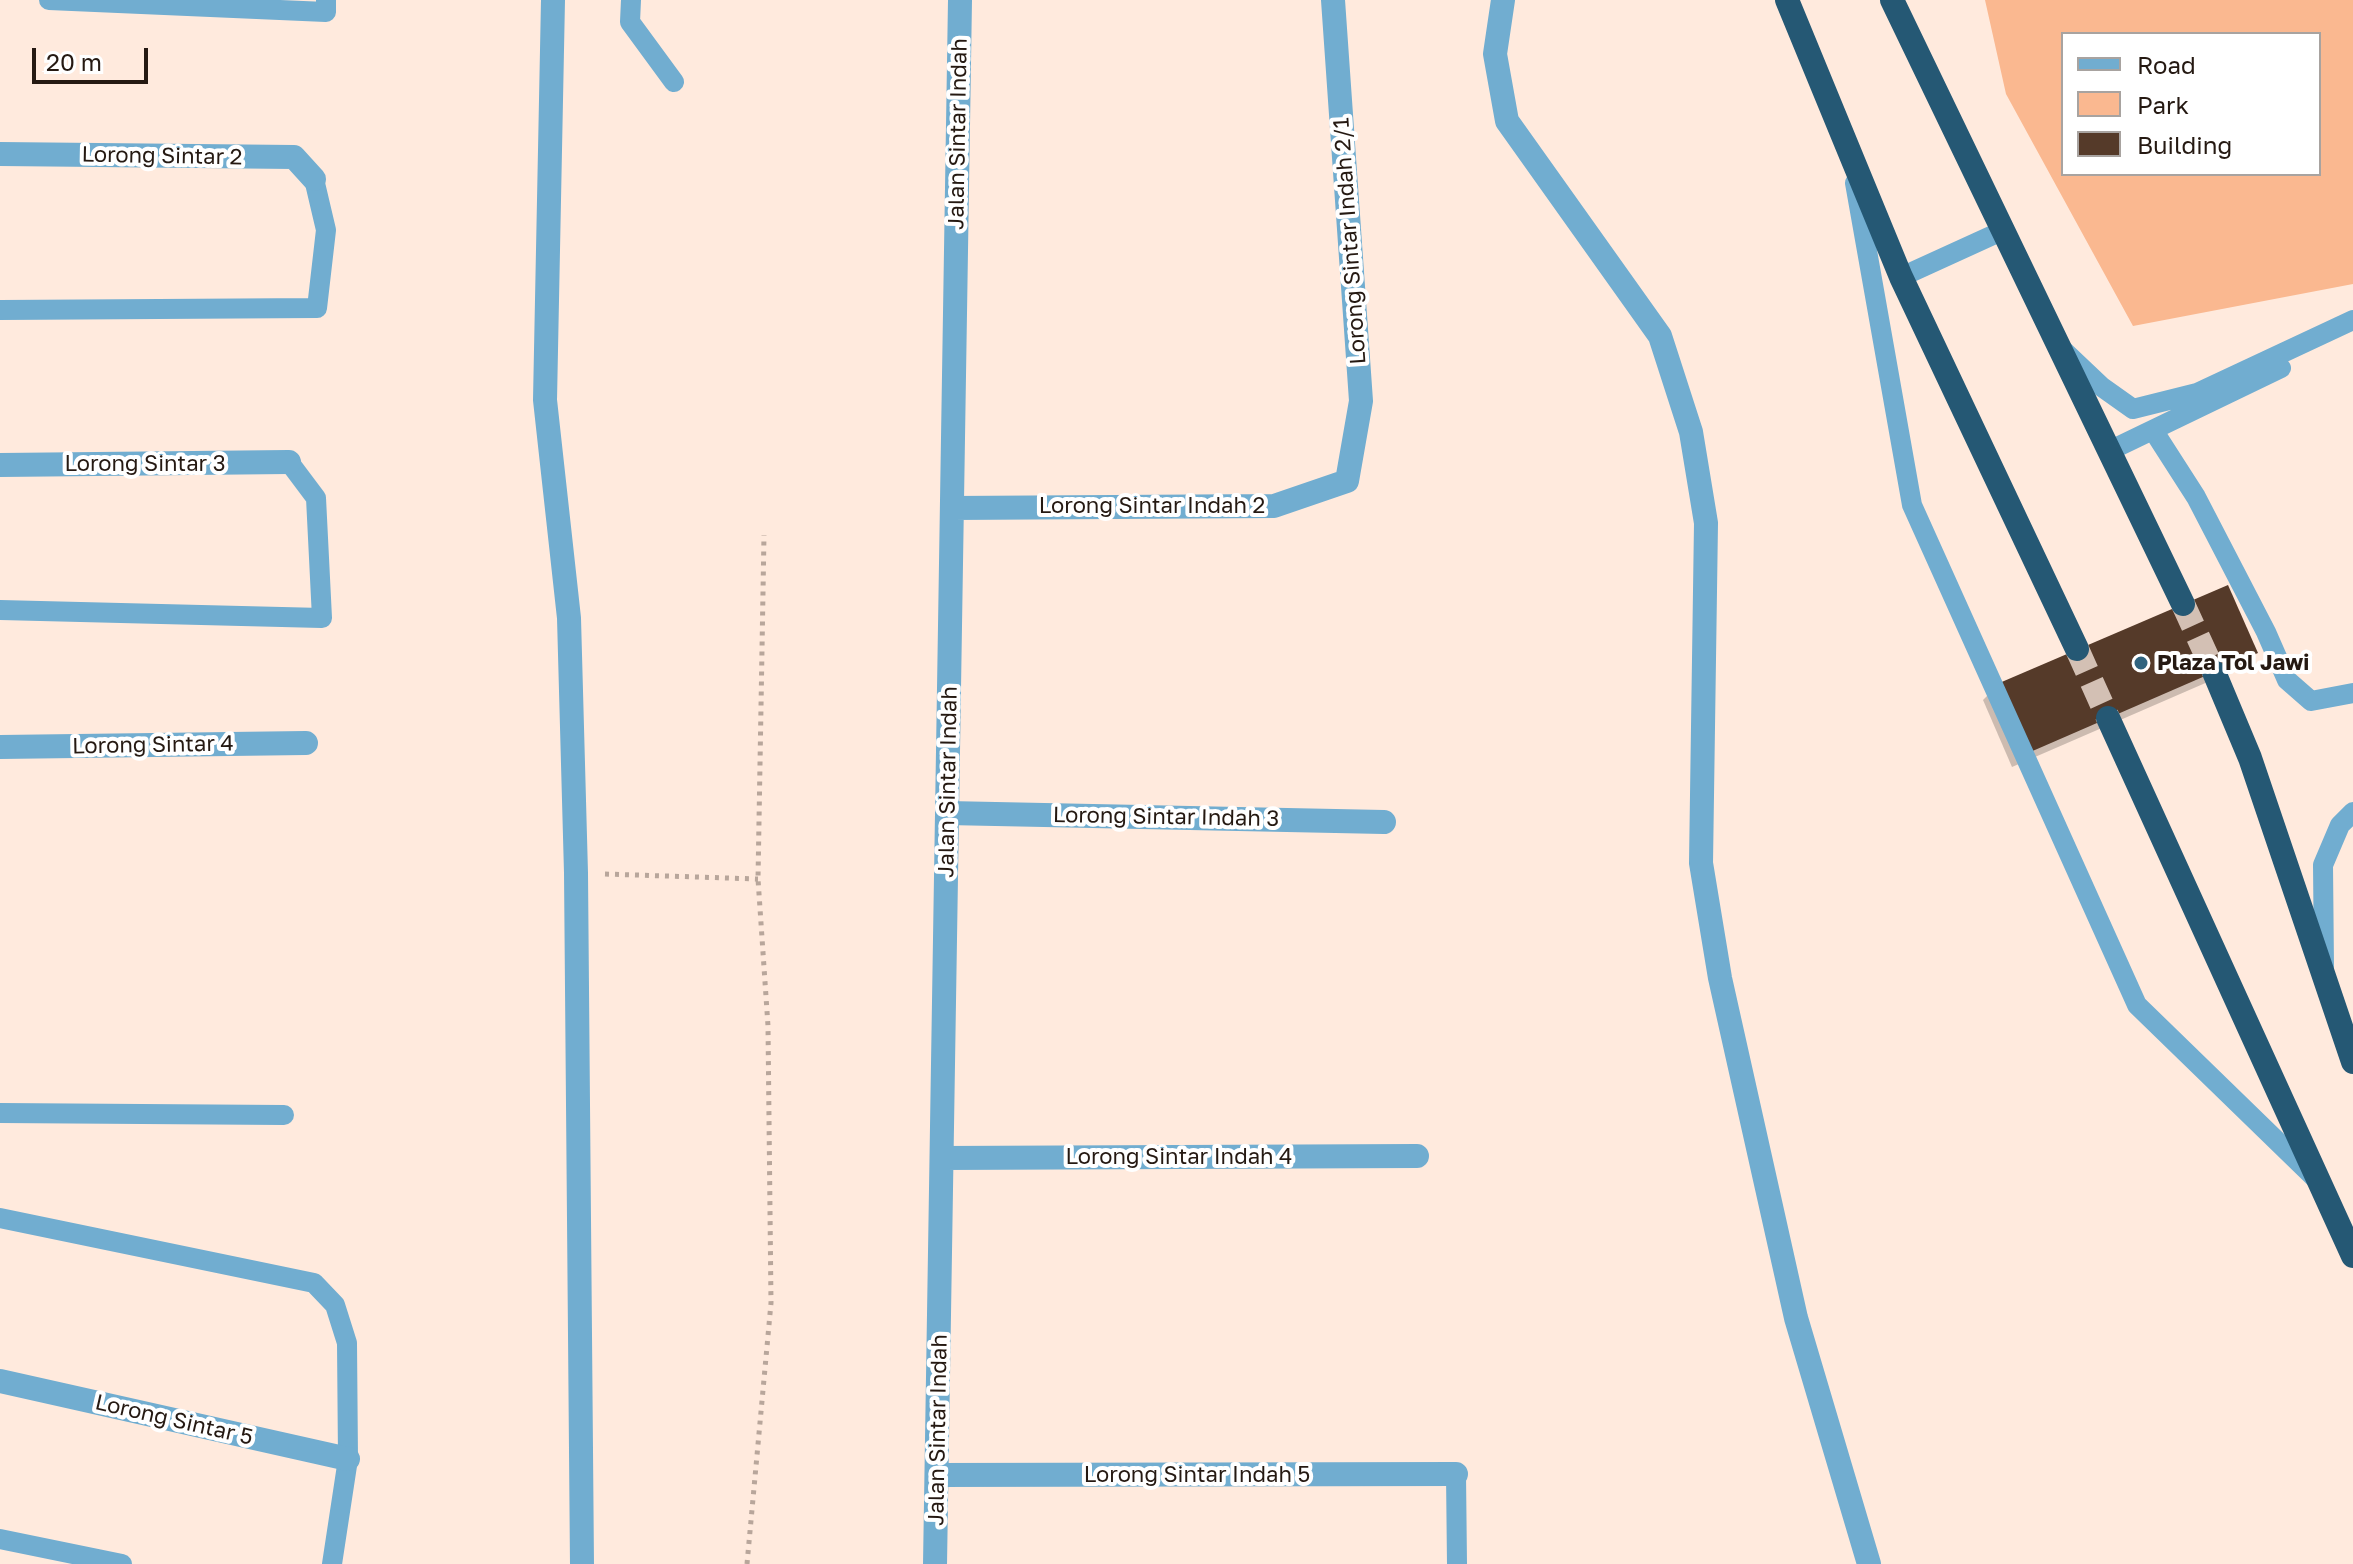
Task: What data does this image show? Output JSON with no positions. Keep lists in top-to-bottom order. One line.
{"streets":{"street":["Jalan Sintar Indah","Lorong Sintar 2","Lorong Sintar Indah 2/1","Lorong Sintar 3","Lorong Sintar Indah 2","Lorong Sintar 4","Lorong Sintar Indah 3","Lorong Sintar Indah 4","Lorong Sintar 5","Lorong Sintar Indah 5"]},"crossings":[["Jalan Sintar Indah","Lorong Sintar Indah 2"],["Jalan Sintar Indah","Lorong Sintar Indah 3"],["Jalan Sintar Indah","Lorong Sintar Indah 4"],["Jalan Sintar Indah","Lorong Sintar Indah 5"],["Lorong Sintar Indah 2/1","Lorong Sintar Indah 2"]],"places":["Plaza Tol Jawi"],"legend":["Road","Park","Building"],"scale_bar":"20 m"}
